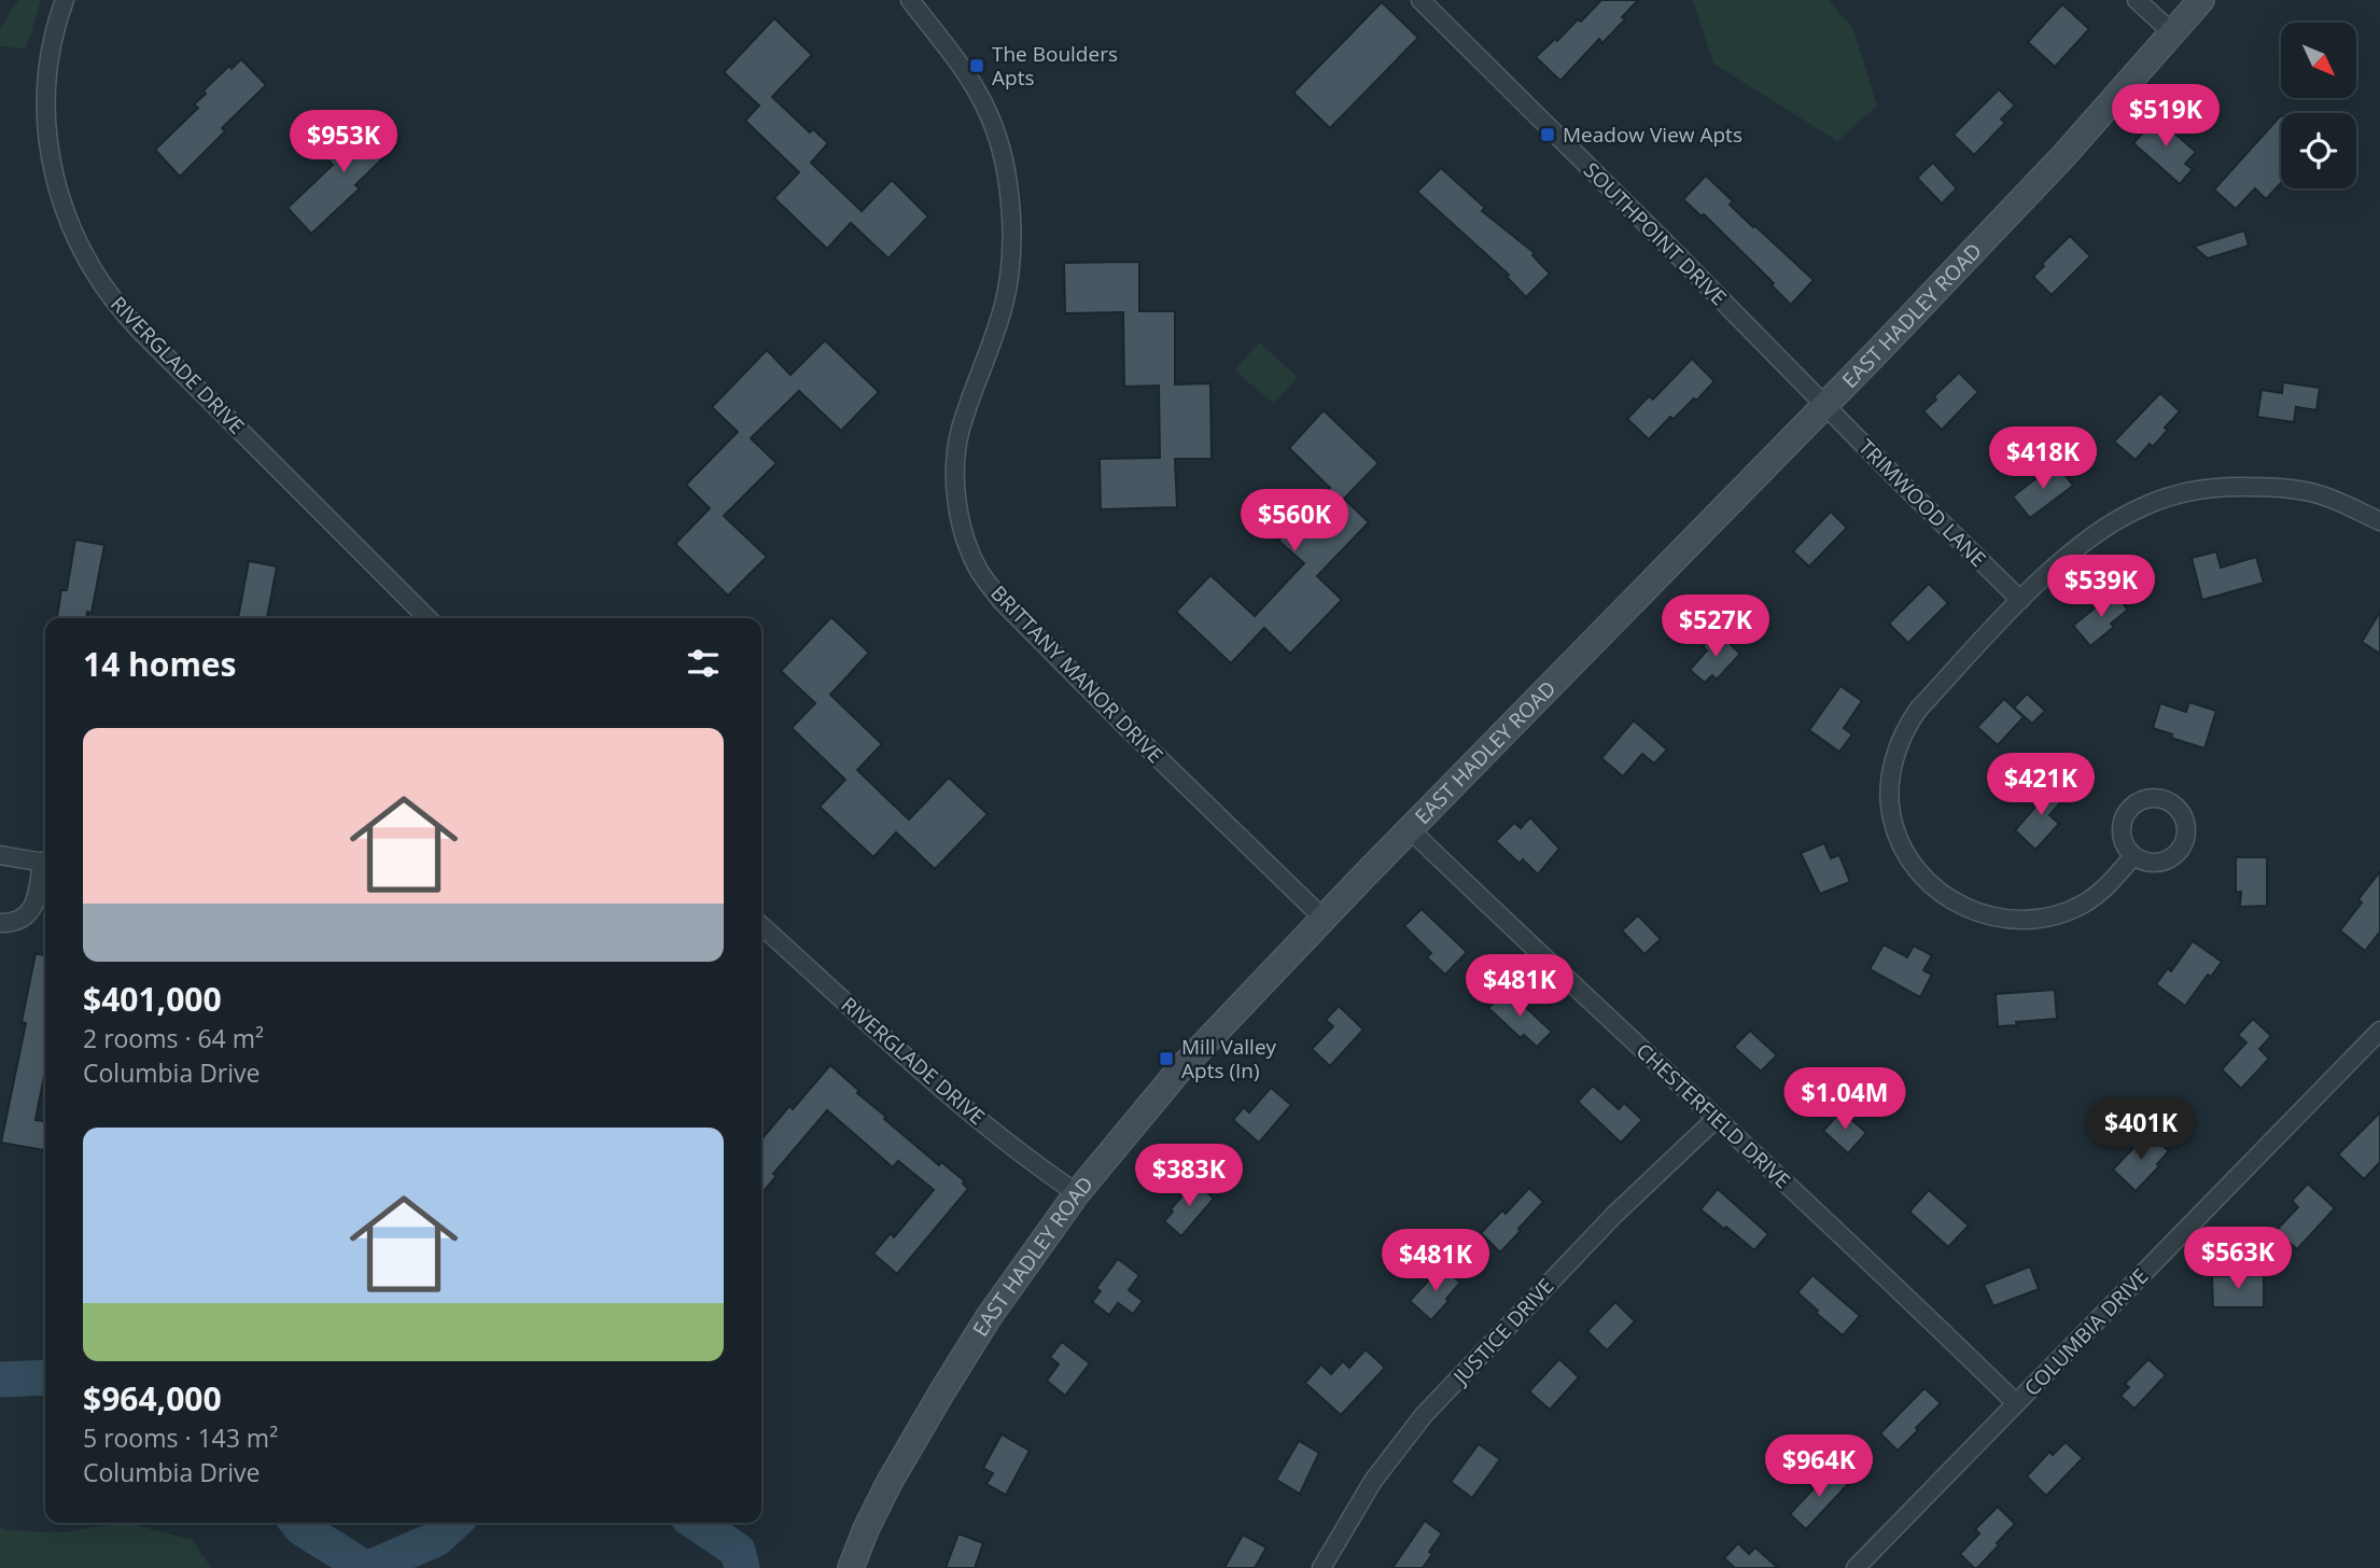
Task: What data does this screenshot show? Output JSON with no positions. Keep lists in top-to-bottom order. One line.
{"streets":{"street":["SOUTHPOINT DRIVE","EAST HADLEY ROAD","RIVERGLADE DRIVE","TRIMWOOD LANE","BRITTANY MANOR DRIVE","CHESTERFIELD DRIVE","JUSTICE DRIVE","COLUMBIA DRIVE"]},"crossings":[["SOUTHPOINT DRIVE","EAST HADLEY ROAD"],["SOUTHPOINT DRIVE","TRIMWOOD LANE"],["EAST HADLEY ROAD","RIVERGLADE DRIVE"],["EAST HADLEY ROAD","TRIMWOOD LANE"],["EAST HADLEY ROAD","BRITTANY MANOR DRIVE"],["EAST HADLEY ROAD","CHESTERFIELD DRIVE"],["CHESTERFIELD DRIVE","JUSTICE DRIVE"],["CHESTERFIELD DRIVE","COLUMBIA DRIVE"]],"places":{"transit":["The Boulders Apts","Meadow View Apts","Mill Valley Apts (In)"]},"north":"bottom right","page":{"price":["$519K","$953K","$418K","$560K","$539K","$527K","$421K","$481K","$1.04M","$401K","$383K","$563K","$481K","$964K"],"heading":"14 homes","list":[{"name":"$401,000","note":"2 rooms · 64 m² · Columbia Drive"},{"name":"$964,000","note":"5 rooms · 143 m² · Columbia Drive"}]}}
